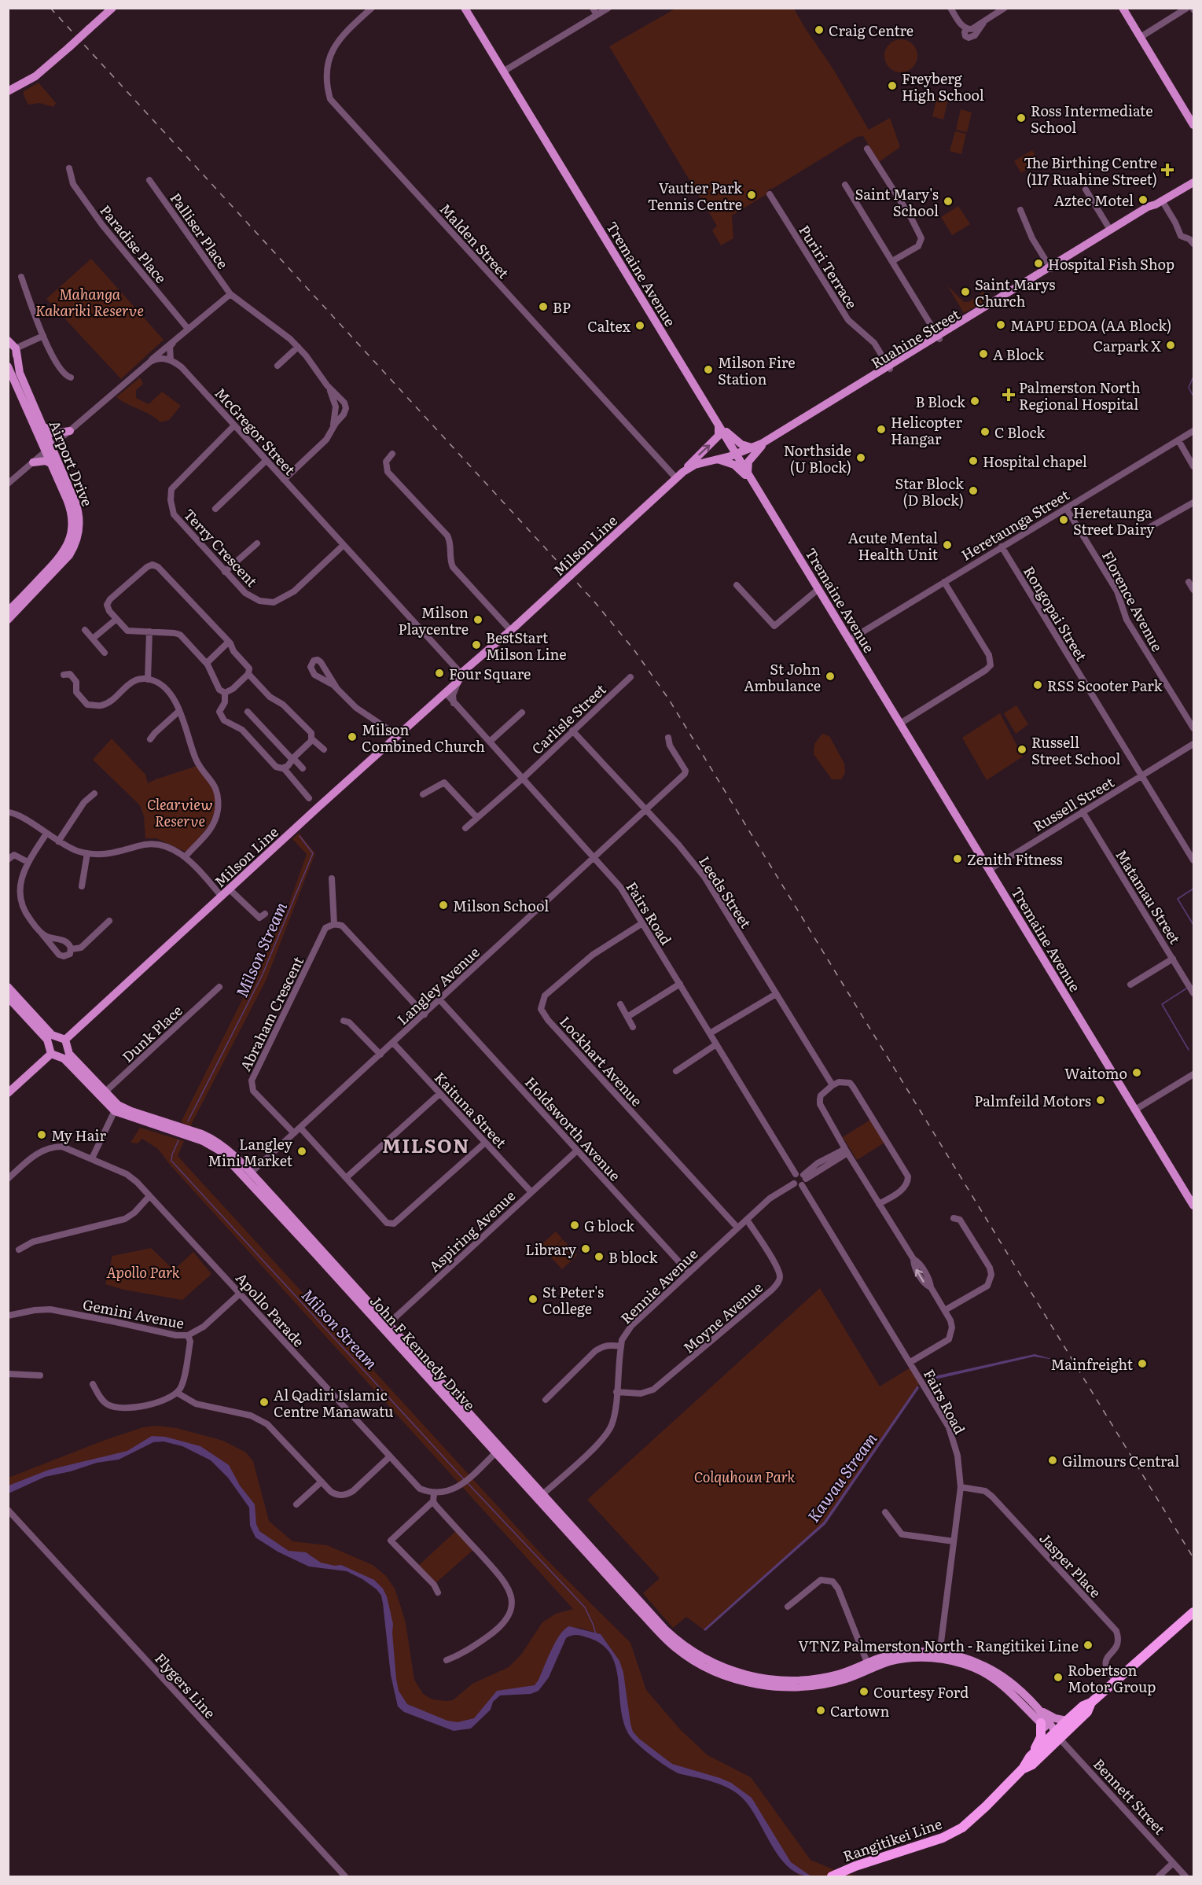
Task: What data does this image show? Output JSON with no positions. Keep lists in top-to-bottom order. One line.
{"streets":{"highway":["Rangitikei Line"],"main road":["Tremaine Avenue","Ruahine Street","Airport Drive","Milson Line","John F Kennedy Drive"],"street":["Palliser Place","Malden Street","Paradise Place","Puriri Terrace","McGregor Street","Heretaunga Street","Terry Crescent","Florence Avenue","Rongopai Street","Carlisle Street","Russell Street","Leeds Street","Matamau Street","Fairs Road","Langley Avenue","Abraham Crescent","Dunk Place","Lockhart Avenue","Kaituna Street","Holdsworth Avenue","Aspiring Avenue","Rennie Avenue","Apollo Parade","Gemini Avenue","Moyne Avenue","Jasper Place","Flygers Line","Bennett Street"]},"crossings":[["Malden Street","Milson Line"],["Puriri Terrace","Ruahine Street"],["Tremaine Avenue","Ruahine Street"],["Tremaine Avenue","Heretaunga Street"],["Tremaine Avenue","Milson Line"],["Tremaine Avenue","Russell Street"],["Ruahine Street","Milson Line"],["McGregor Street","Milson Line"],["McGregor Street","Terry Crescent"],["Heretaunga Street","Florence Avenue"],["Heretaunga Street","Rongopai Street"],["Milson Line","Fairs Road"],["Milson Line","John F Kennedy Drive"],["Rongopai Street","Russell Street"],["Carlisle Street","Leeds Street"],["Carlisle Street","Fairs Road"],["Russell Street","Matamau Street"],["Leeds Street","Langley Avenue"],["Fairs Road","Langley Avenue"],["Fairs Road","Lockhart Avenue"],["Fairs Road","Rennie Avenue"],["Fairs Road","John F Kennedy Drive"],["Fairs Road","Jasper Place"],["Langley Avenue","Abraham Crescent"],["Langley Avenue","Kaituna Street"],["Langley Avenue","Holdsworth Avenue"],["Langley Avenue","John F Kennedy Drive"],["Dunk Place","John F Kennedy Drive"],["Lockhart Avenue","Rennie Avenue"],["Kaituna Street","Aspiring Avenue"],["Holdsworth Avenue","Aspiring Avenue"],["Holdsworth Avenue","Rennie Avenue"],["Aspiring Avenue","John F Kennedy Drive"],["Rennie Avenue","Moyne Avenue"],["Rennie Avenue","John F Kennedy Drive"],["Apollo Parade","Gemini Avenue"],["John F Kennedy Drive","Bennett Street"],["John F Kennedy Drive","Rangitikei Line"],["Jasper Place","Rangitikei Line"],["Bennett Street","Rangitikei Line"]],"districts":["MILSON"],"water":["Milson Stream","Kawau Stream"],"parks":["Mahanga Kakariki Reserve","Clearview Reserve","Apollo Park","Colquhoun Park"],"places":{"other":["Craig Centre","Freyberg High School","Ross Intermediate School","Vautier Park Tennis Centre","Aztec Motel","Saint Mary's School","Hospital Fish Shop","Saint Marys Church","BP","MAPU EDOA (AA Block)","Caltex","Carpark X","A Block","Milson Fire Station","B Block","Helicopter Hangar","C Block","Northside (U Block)","Hospital chapel","Star Block (D Block)","Heretaunga Street Dairy","Acute Mental Health Unit","Milson Playcentre","BestStart Milson Line","Four Square","St John Ambulance","RSS Scooter Park","Milson Combined Church","Russell Street School","Zenith Fitness","Milson School","Waitomo","Palmfeild Motors","My Hair","Langley Mini Market","G block","Library","B block","St Peter's College","Mainfreight","Al Qadiri Islamic Centre Manawatu","Gilmours Central","VTNZ Palmerston North - Rangitikei Line","Robertson Motor Group","Courtesy Ford","Cartown"],"health":["The Birthing Centre (117 Ruahine Street)","Palmerston North Regional Hospital"]}}
